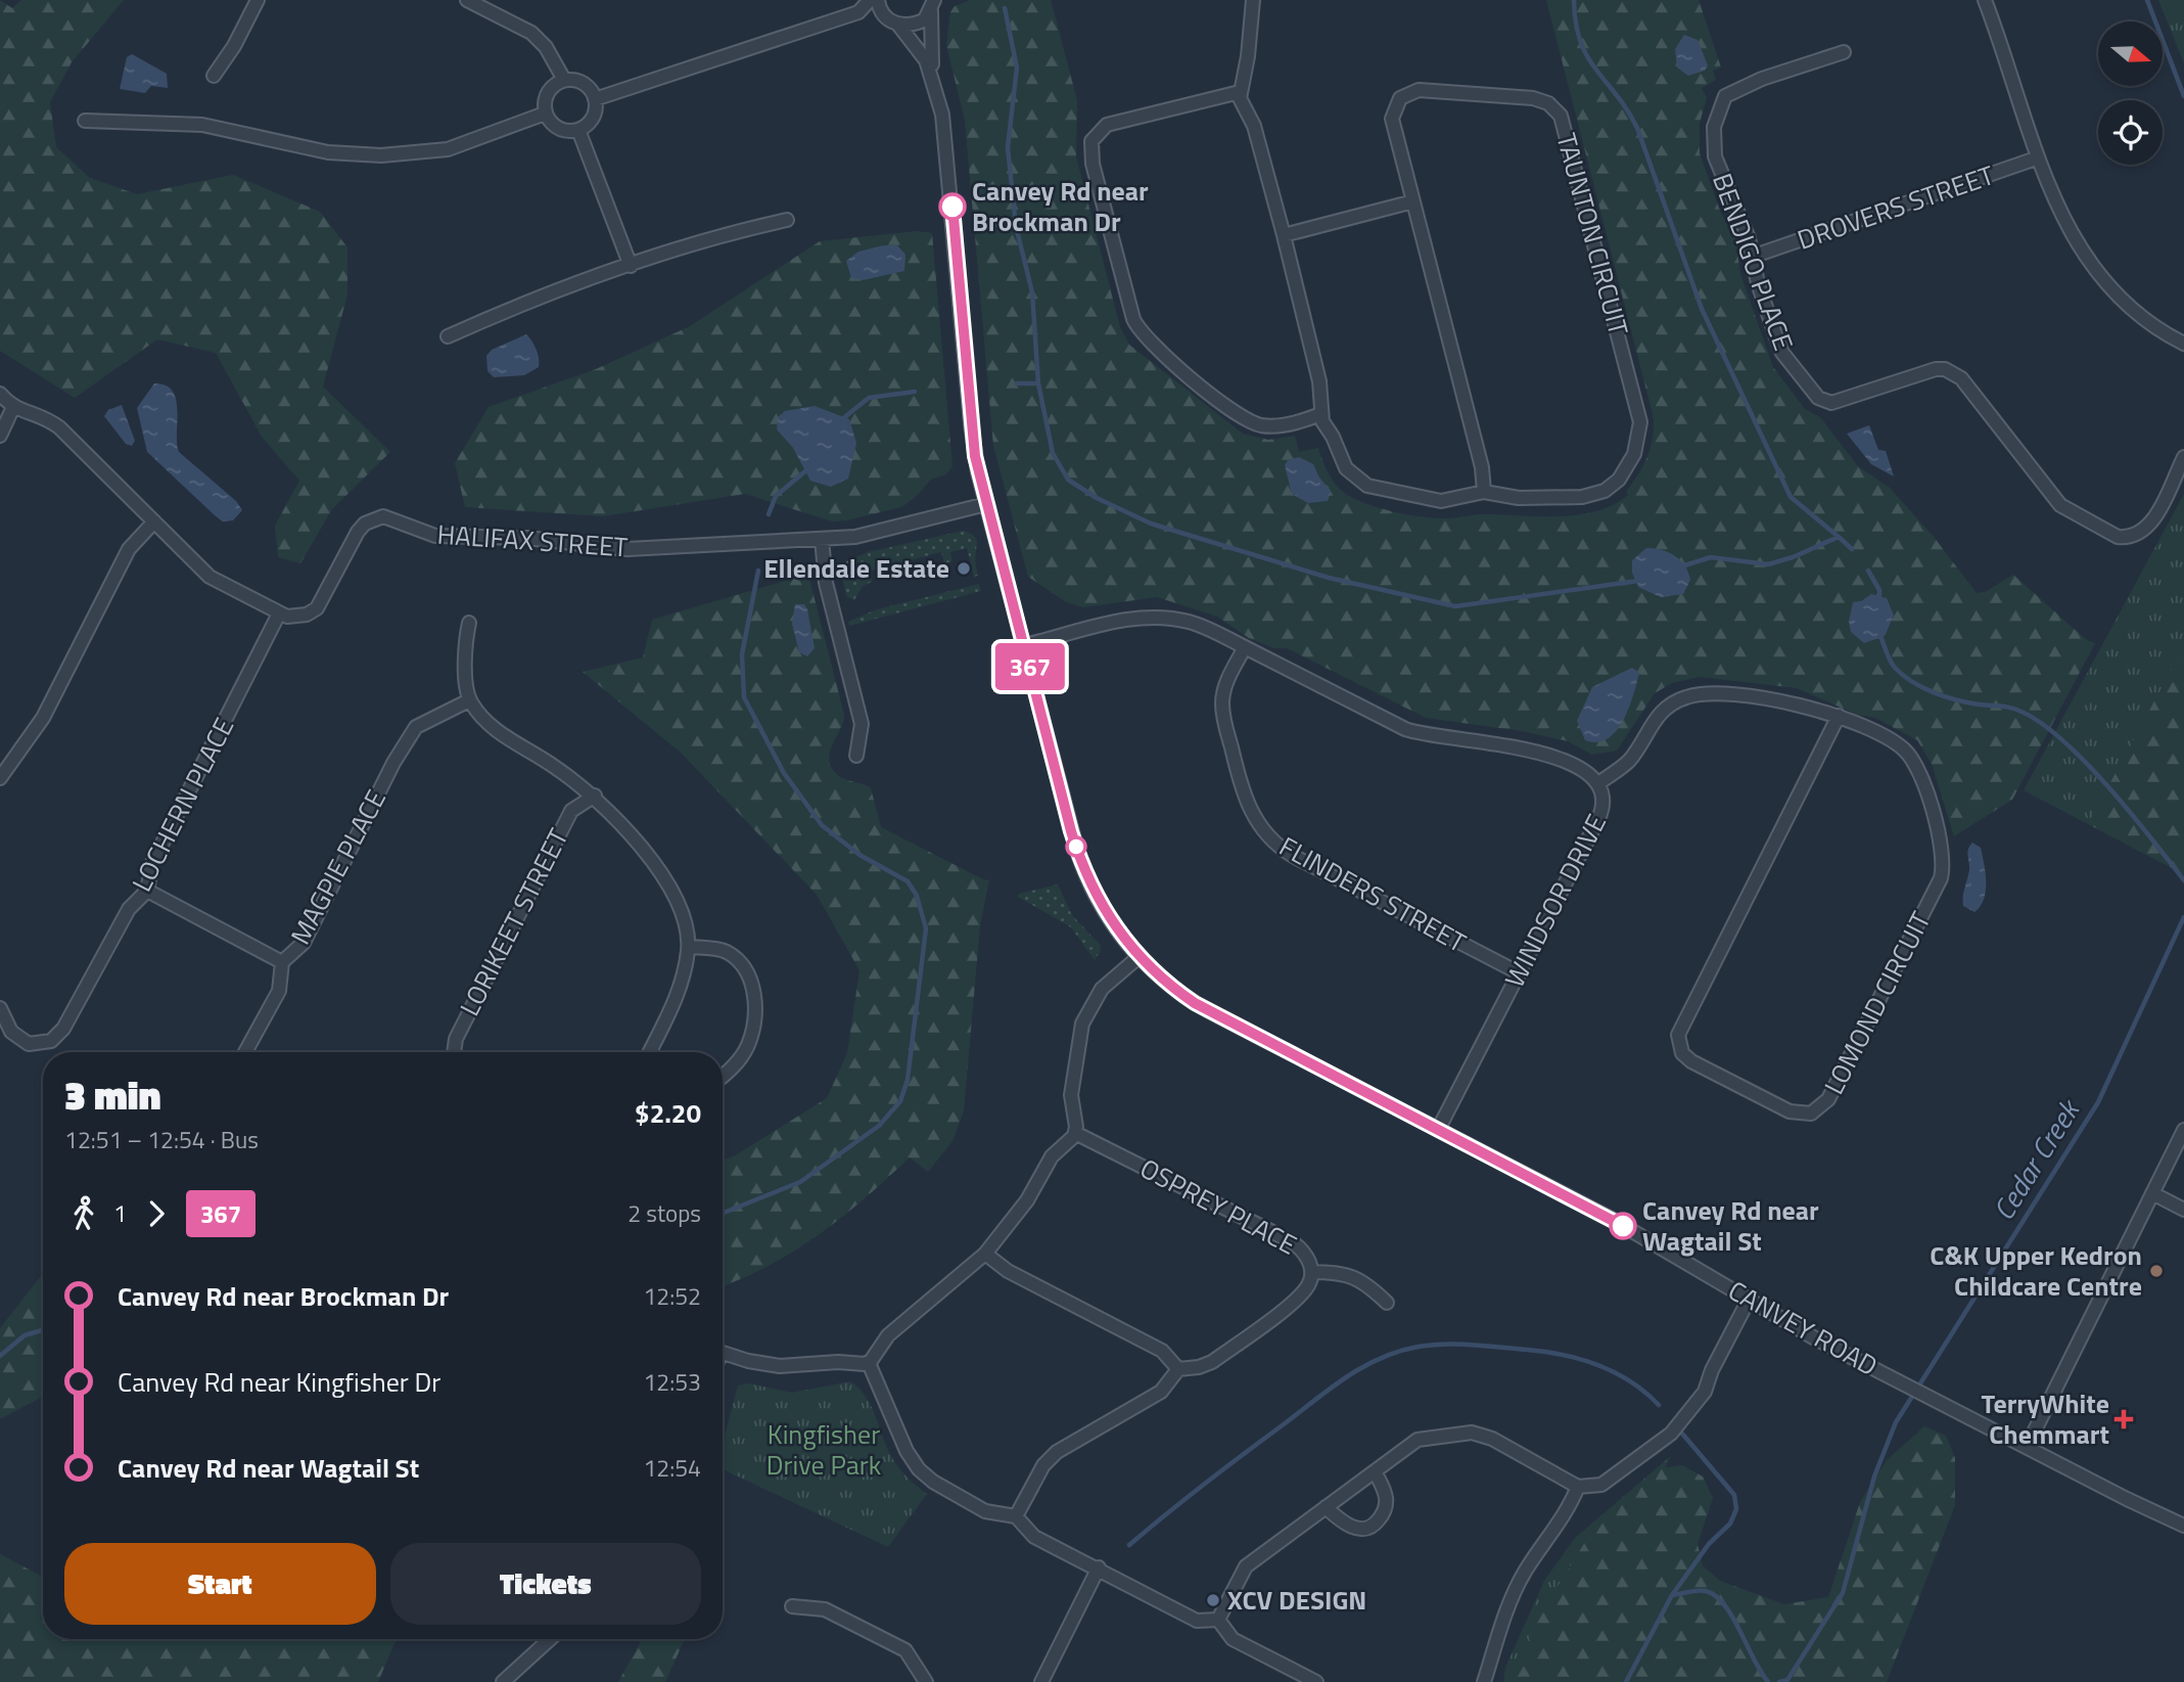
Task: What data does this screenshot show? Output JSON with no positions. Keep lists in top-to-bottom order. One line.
{"streets":{"street":["DROVERS STREET","TAUNTON CIRCUIT","BENDIGO PLACE","HALIFAX STREET","LOCHERN PLACE","MAGPIE PLACE","FLINDERS STREET","WINDSOR DRIVE","LORIKEET STREET","LOMOND CIRCUIT","OSPREY PLACE","CANVEY ROAD"]},"crossings":[["DROVERS STREET","BENDIGO PLACE"],["HALIFAX STREET","LOCHERN PLACE"],["HALIFAX STREET","CANVEY ROAD"],["FLINDERS STREET","WINDSOR DRIVE"],["WINDSOR DRIVE","LOMOND CIRCUIT"],["WINDSOR DRIVE","CANVEY ROAD"]],"water":["Cedar Creek"],"parks":["Kingfisher Drive Park"],"places":{"other":["Canvey Rd near Brockman Dr","Ellendale Estate","Canvey Rd near Wagtail St","C&K Upper Kedron Childcare Centre","XCV DESIGN"],"health":["TerryWhite Chemmart"]},"lines":["bus line 367"],"north":"right","page":{"on_map":"367","heading":["3 min","12:51 – 12:54 · Bus","$2.20"],"legs":["1","367","2 stops"],"list":[{"name":"Canvey Rd near Brockman Dr","value":"12:52"},{"name":"Canvey Rd near Kingfisher Dr","value":"12:53"},{"name":"Canvey Rd near Wagtail St","value":"12:54"}],"buttons":["Start","Tickets"]}}
